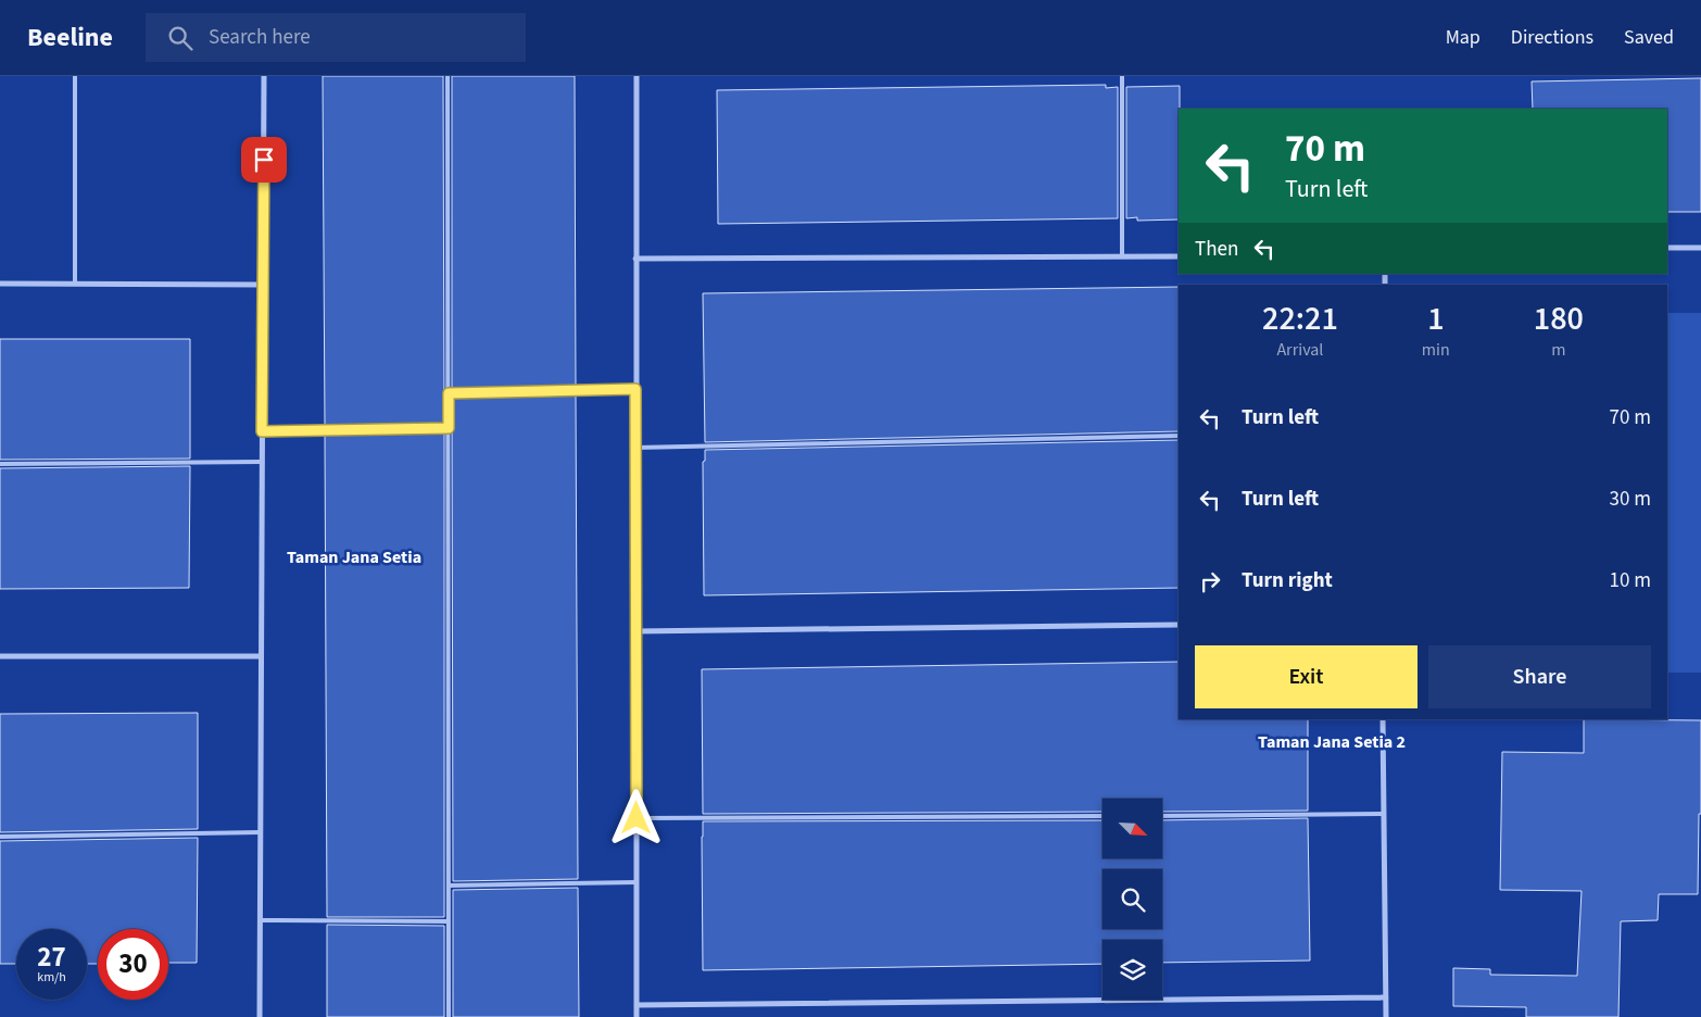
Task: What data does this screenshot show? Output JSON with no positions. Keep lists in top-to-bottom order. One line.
{"districts":["Taman Jana Setia","Taman Jana Setia 2"],"north":"bottom right","page":{"header":"Beeline","search":"Search here","nav":["Map","Directions","Saved"],"turn":["70 m","Turn left"],"then":"Then","eta":["22:21","Arrival","1","min","180","m"],"list":[{"name":"Turn left","value":"70 m"},{"name":"Turn left","value":"30 m"},{"name":"Turn right","value":"10 m"}],"buttons":["Exit","Share"],"speed":"27 km/h","limit":"30"}}
